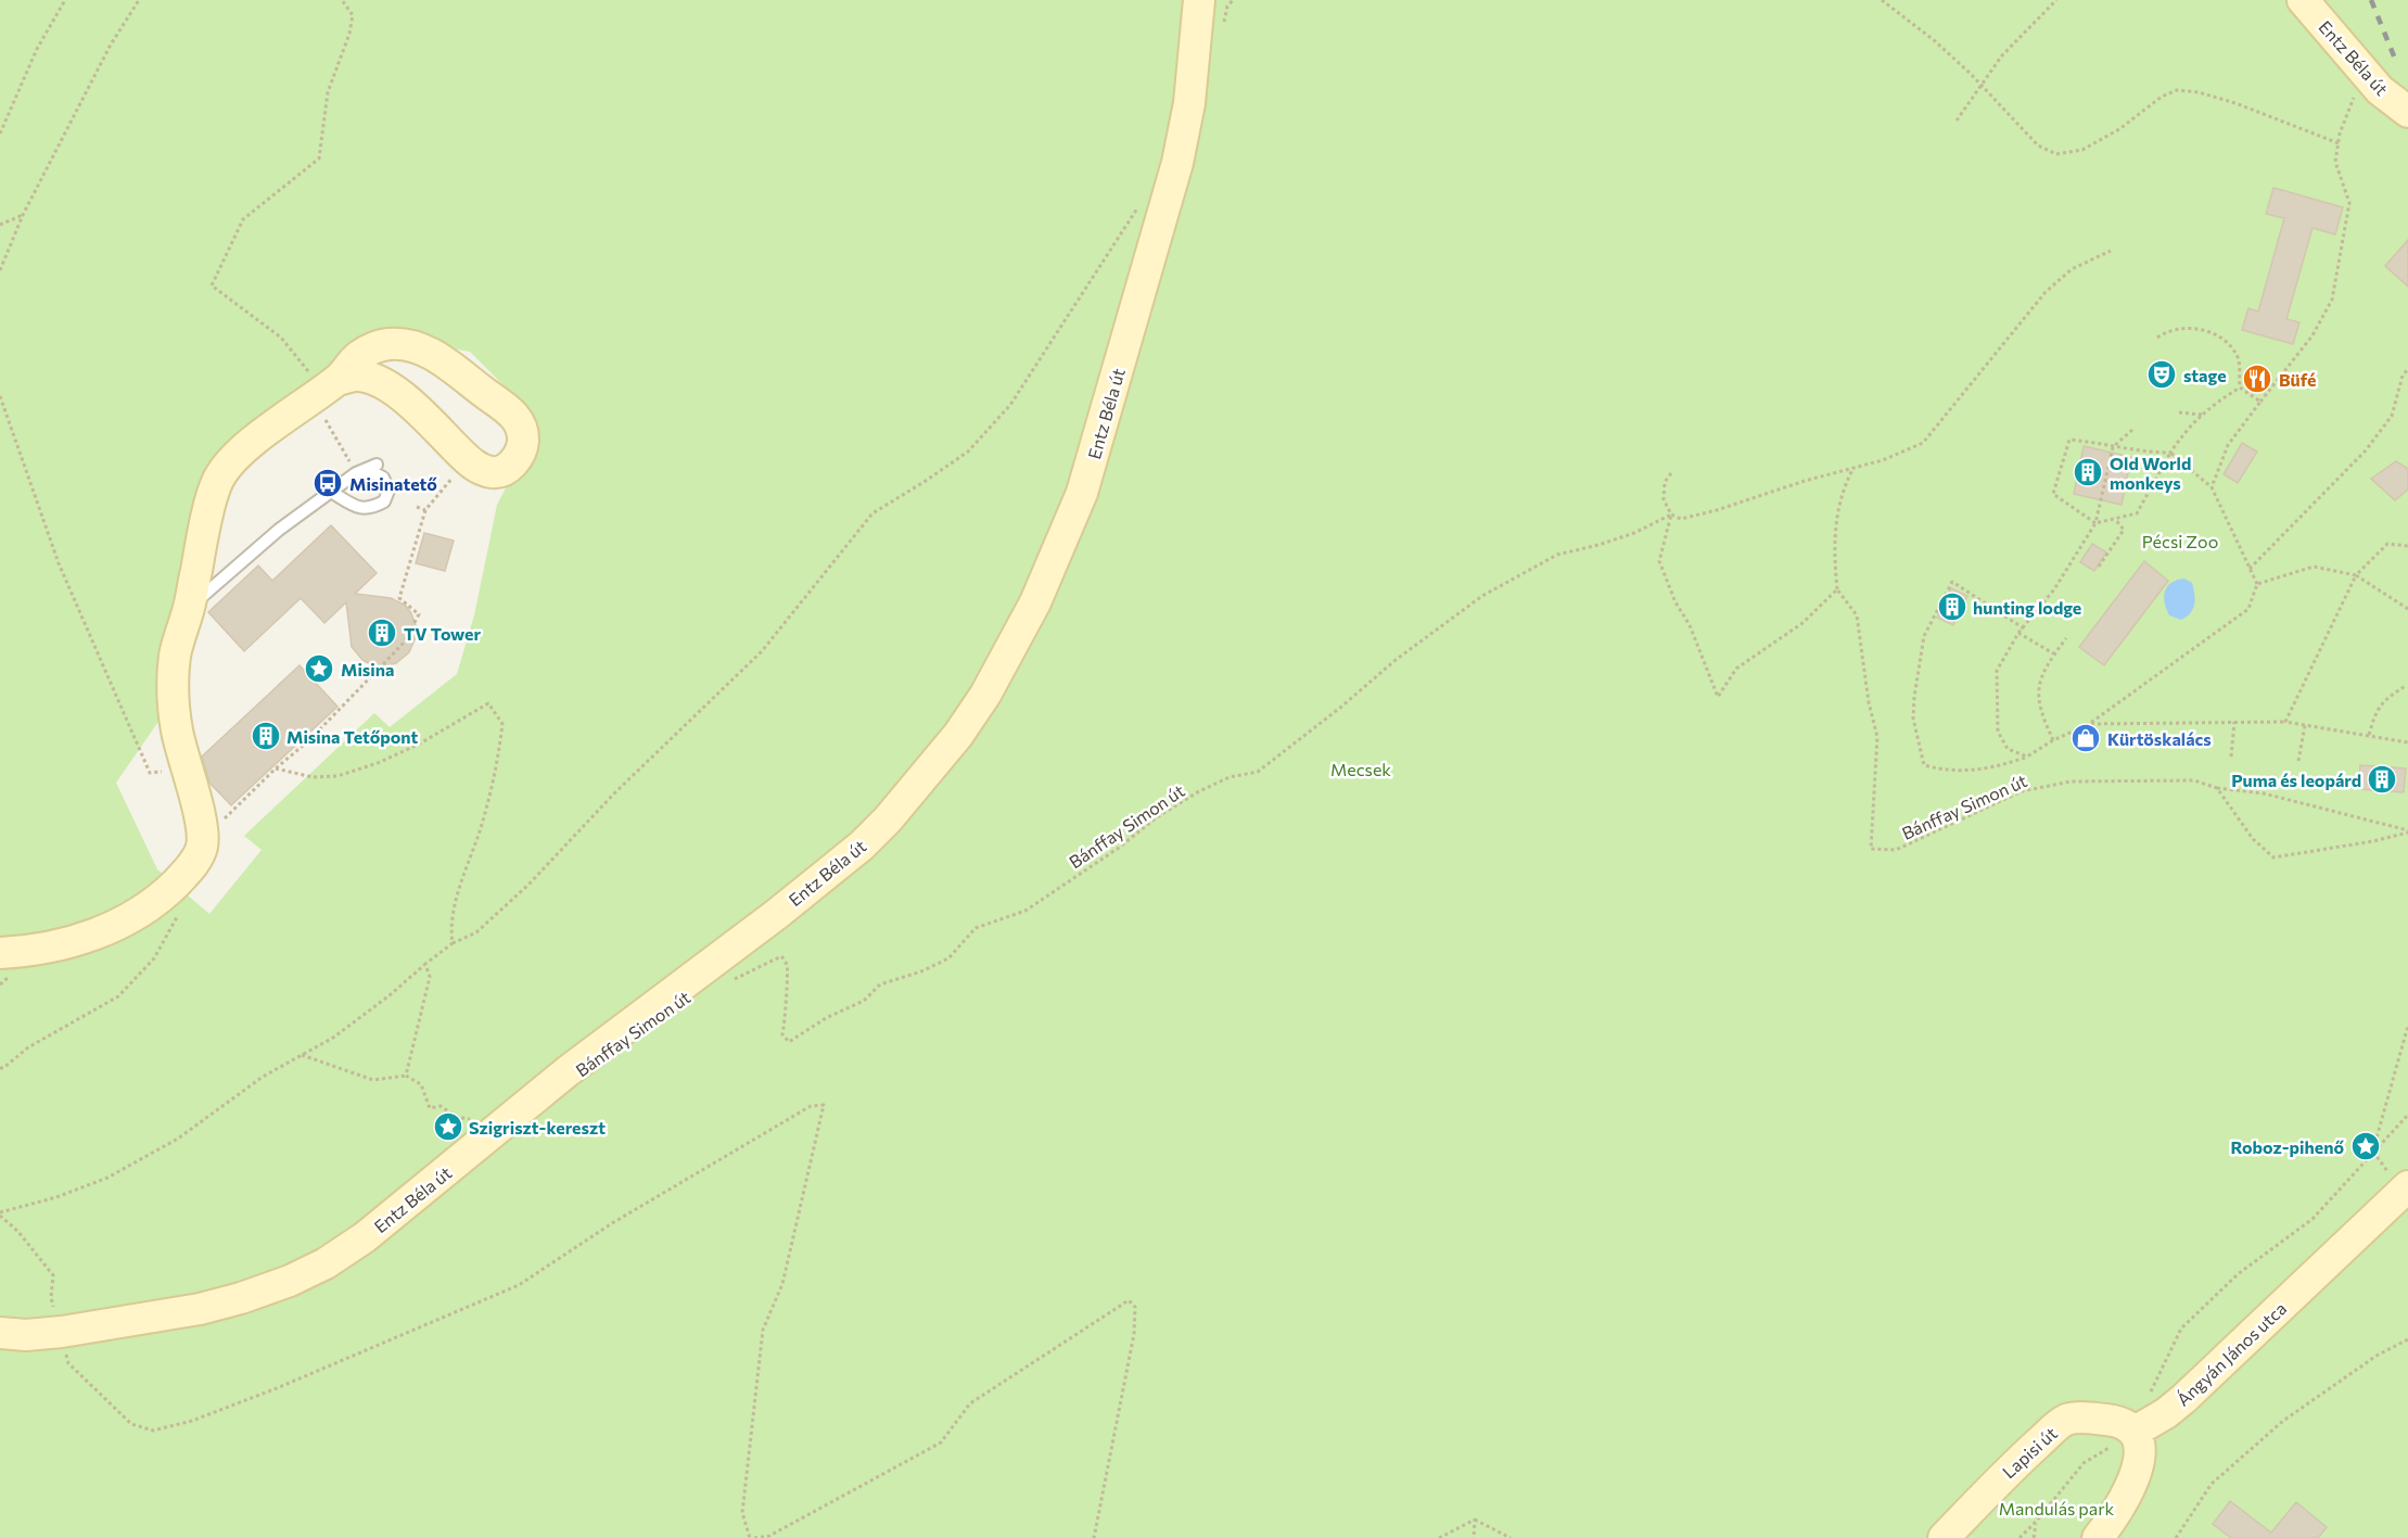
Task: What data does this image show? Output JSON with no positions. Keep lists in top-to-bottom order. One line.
{"streets":{"street":["Entz Béla út","Ángyán János utca","Lapisi út"],"path":["Bánffay Simon út"]},"crossings":[["Ángyán János utca","Lapisi út"]],"parks":["Pécsi Zoo","Mecsek","Mandulás park"],"places":{"theatre":["stage"],"restaurant":["Büfé"],"building":["Old World monkeys","hunting lodge","TV Tower","Misina Tetőpont","Puma és leopárd"],"bus stop":["Misinatető"],"place":["Misina","Szigriszt-kereszt","Roboz-pihenő"],"shop":["Kürtöskalács"]}}
